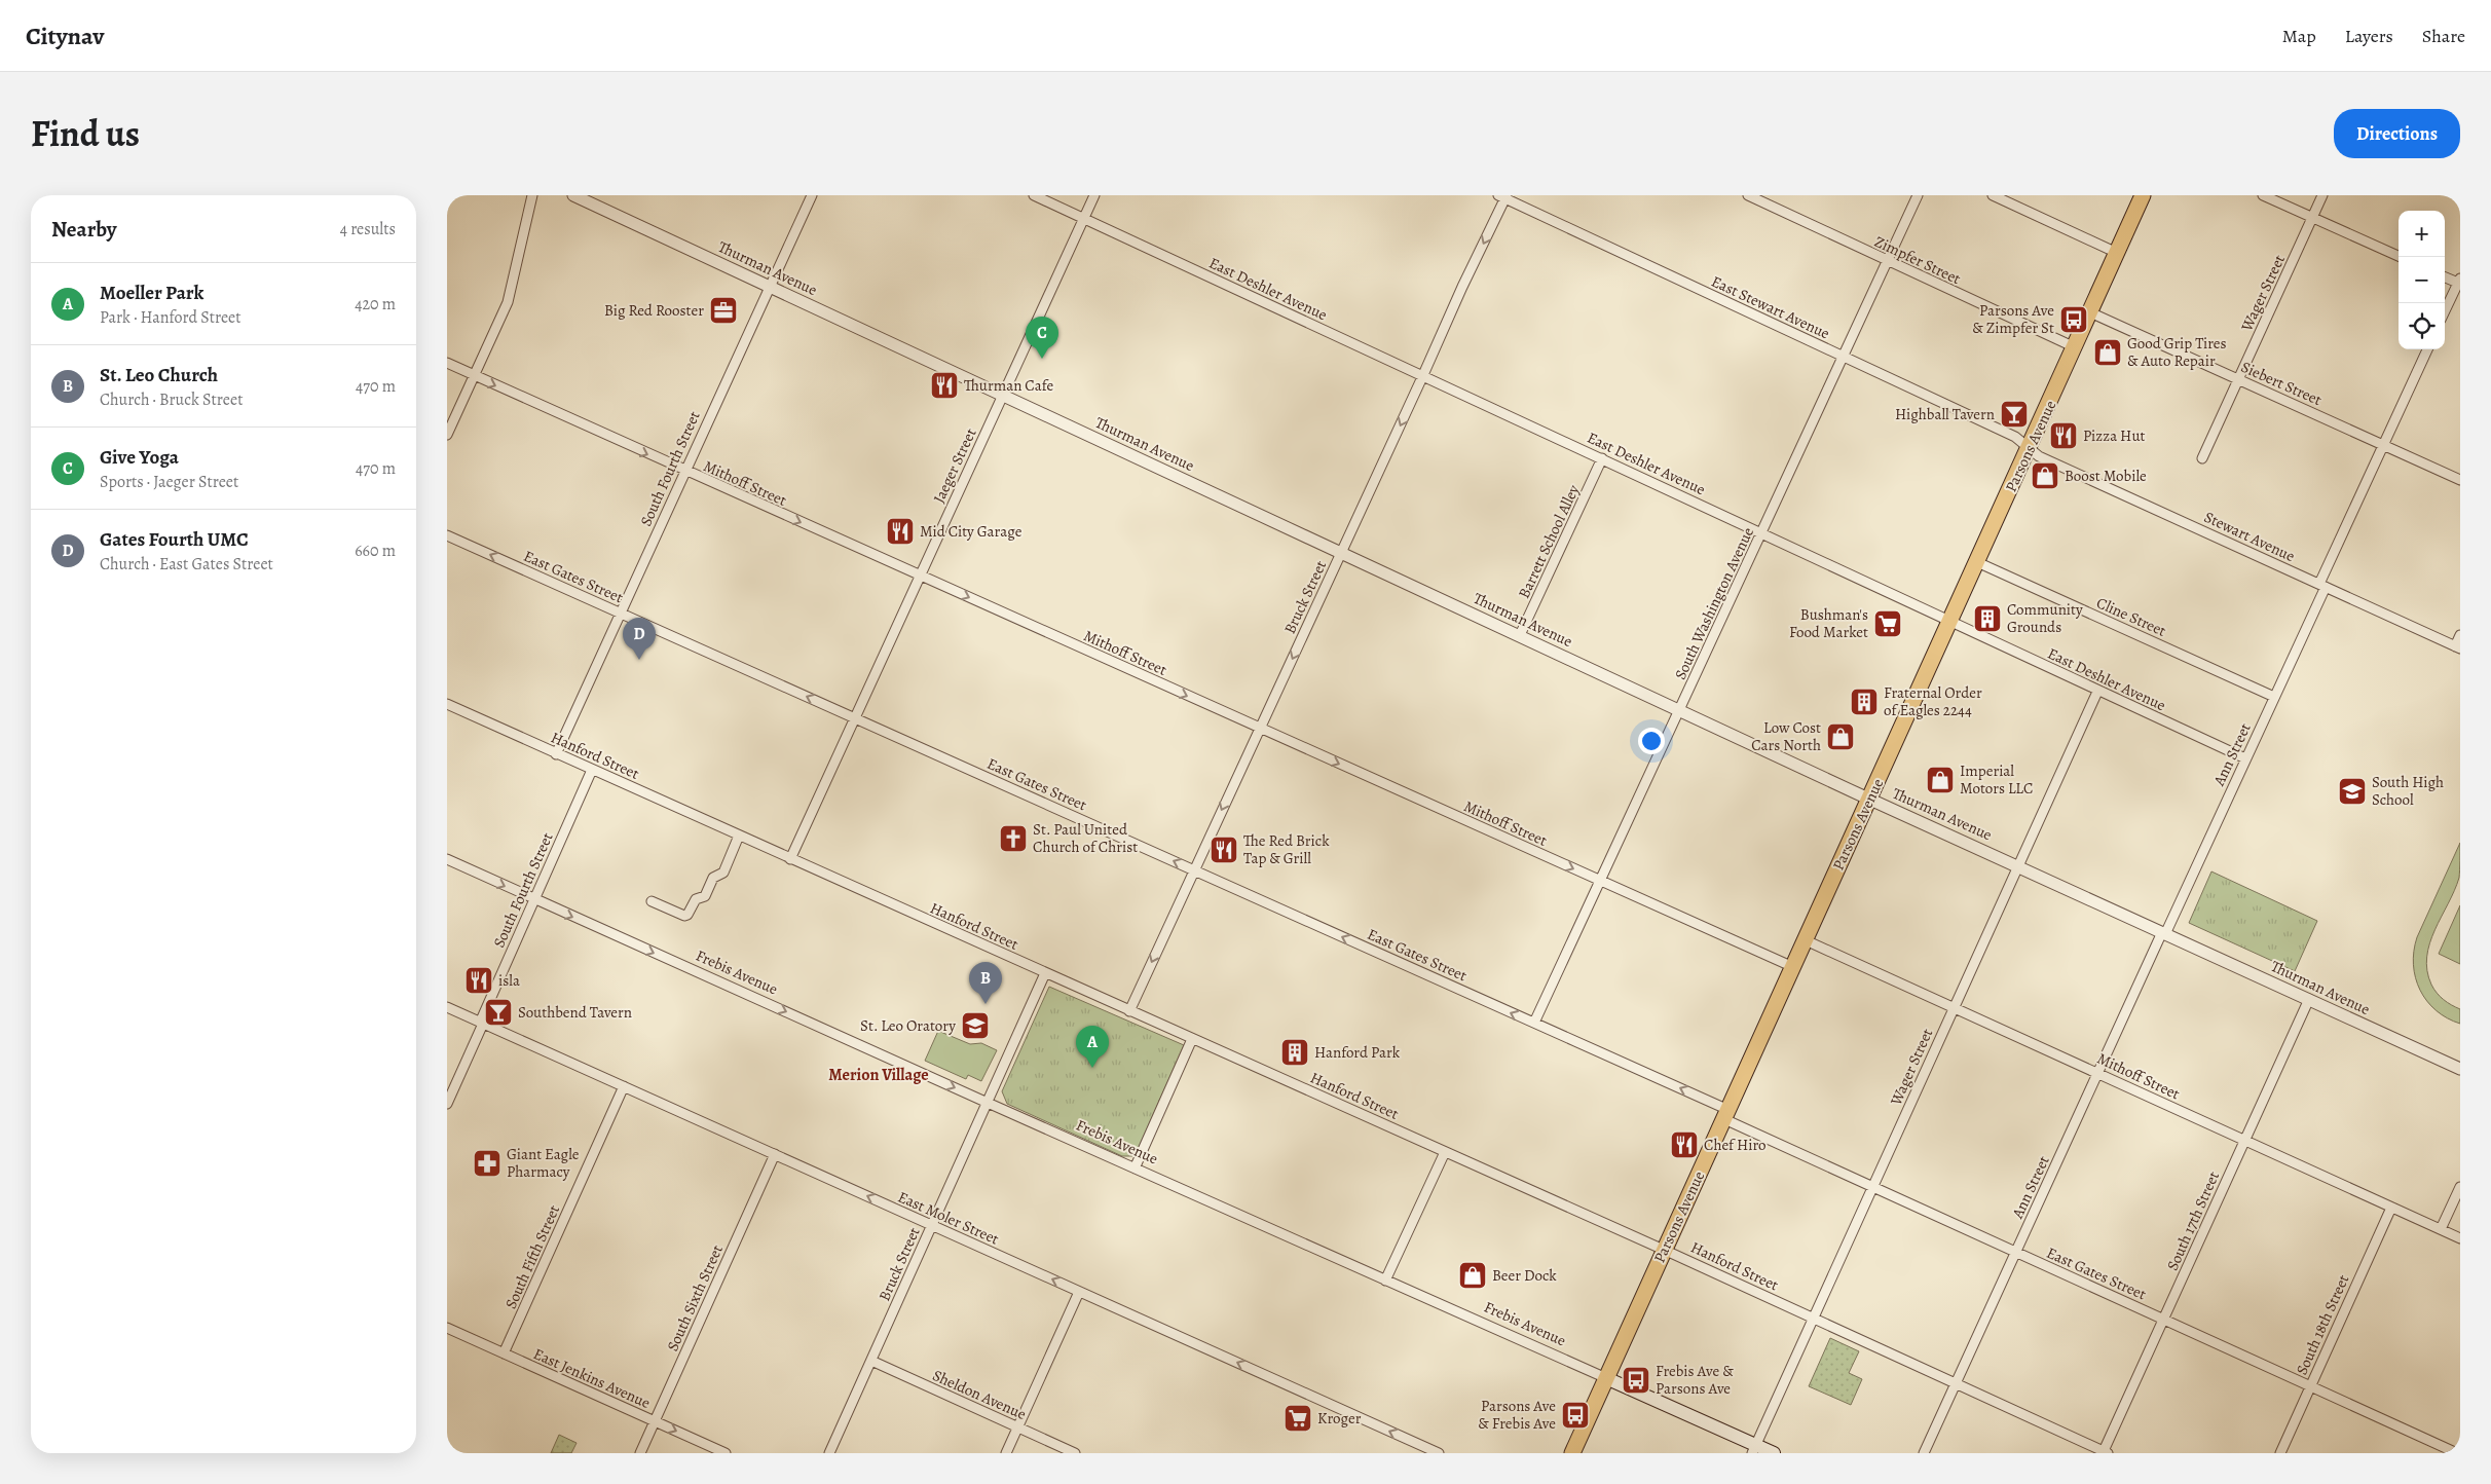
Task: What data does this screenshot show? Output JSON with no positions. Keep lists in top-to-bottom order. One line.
{"streets":{"main road":["Parsons Avenue","Frebis Avenue"],"street":["Zimpfer Street","Thurman Avenue","East Deshler Avenue","Wager Street","East Stewart Avenue","Siebert Street","Jaeger Street","South Fourth Street","Mithoff Street","Stewart Avenue","Barrett School Alley","East Gates Street","Bruck Street","South Washington Avenue","Cline Street","Ann Street","Hanford Street","East Moler Street","South 17th Street","South Fifth Street","South Sixth Street","South 18th Street","East Jenkins Avenue","Sheldon Avenue"]},"crossings":[["Zimpfer Street","Parsons Avenue"],["Zimpfer Street","South Washington Avenue"],["Thurman Avenue","Wager Street"],["Thurman Avenue","Parsons Avenue"],["Thurman Avenue","Jaeger Street"],["Thurman Avenue","South Fourth Street"],["Thurman Avenue","Barrett School Alley"],["Thurman Avenue","Bruck Street"],["Thurman Avenue","South Washington Avenue"],["Thurman Avenue","Ann Street"],["Thurman Avenue","South 17th Street"],["East Deshler Avenue","Wager Street"],["East Deshler Avenue","Parsons Avenue"],["East Deshler Avenue","Jaeger Street"],["East Deshler Avenue","Barrett School Alley"],["East Deshler Avenue","Bruck Street"],["East Deshler Avenue","South Washington Avenue"],["East Deshler Avenue","Ann Street"],["Wager Street","Siebert Street"],["Wager Street","Mithoff Street"],["Wager Street","East Gates Street"],["Wager Street","Hanford Street"],["Wager Street","Frebis Avenue"],["East Stewart Avenue","Parsons Avenue"],["East Stewart Avenue","Stewart Avenue"],["East Stewart Avenue","Bruck Street"],["East Stewart Avenue","South Washington Avenue"],["Siebert Street","Parsons Avenue"],["Siebert Street","Ann Street"],["Parsons Avenue","Mithoff Street"],["Parsons Avenue","Stewart Avenue"],["Parsons Avenue","East Gates Street"],["Parsons Avenue","Cline Street"],["Parsons Avenue","Hanford Street"],["Parsons Avenue","Frebis Avenue"],["Jaeger Street","Mithoff Street"],["Jaeger Street","East Gates Street"],["Jaeger Street","Hanford Street"],["South Fourth Street","Mithoff Street"],["South Fourth Street","East Gates Street"],["South Fourth Street","Hanford Street"],["South Fourth Street","Frebis Avenue"],["South Fourth Street","East Moler Street"],["Mithoff Street","Bruck Street"],["Mithoff Street","South Washington Avenue"],["Mithoff Street","Ann Street"],["Mithoff Street","South 17th Street"],["Mithoff Street","South 18th Street"],["Stewart Avenue","Ann Street"],["East Gates Street","Bruck Street"],["East Gates Street","South Washington Avenue"],["East Gates Street","Ann Street"],["East Gates Street","South 17th Street"],["East Gates Street","South 18th Street"],["Bruck Street","Hanford Street"],["Bruck Street","Frebis Avenue"],["Bruck Street","East Moler Street"],["Bruck Street","Sheldon Avenue"],["Cline Street","Ann Street"],["Ann Street","Hanford Street"],["Hanford Street","South 17th Street"],["East Moler Street","South Fifth Street"],["East Moler Street","South Sixth Street"],["South Fifth Street","East Jenkins Avenue"],["South Sixth Street","East Jenkins Avenue"]],"one_way":["Mithoff Street","East Gates Street","Bruck Street","Frebis Avenue","East Moler Street"],"districts":["Merion Village"],"places":{"office":["Big Red Rooster"],"bus stop":["Parsons Ave & Zimpfer St","Frebis Ave & Parsons Ave","Parsons Ave & Frebis Ave"],"shop":["Good Grip Tires & Auto Repair","Boost Mobile","Low Cost Cars North","Imperial Motors LLC","Beer Dock"],"restaurant":["Thurman Cafe","Pizza Hut","Mid City Garage","The Red Brick Tap & Grill","isla","Chef Hiro"],"bar":["Highball Tavern","Southbend Tavern"],"building":["Community Grounds","Fraternal Order of Eagles 2244","Hanford Park"],"supermarket":["Bushman's Food Market","Kroger"],"school or university":["South High School","St. Leo Oratory"],"church":["St. Paul United Church of Christ"],"pharmacy":["Giant Eagle Pharmacy"]},"page":{"header":"Citynav","nav":["Map","Layers","Share"],"title":"Find us","buttons":"Directions","heading":["Nearby","4 results"],"map_buttons":["+","−"],"list":[{"mark":"A","name":"Moeller Park","note":"Park · Hanford Street","value":"420 m"},{"mark":"B","name":"St. Leo Church","note":"Church · Bruck Street","value":"470 m"},{"mark":"C","name":"Give Yoga","note":"Sports · Jaeger Street","value":"470 m"},{"mark":"D","name":"Gates Fourth UMC","note":"Church · East Gates Street","value":"660 m"}],"pins":["C","D","B","A"]}}
